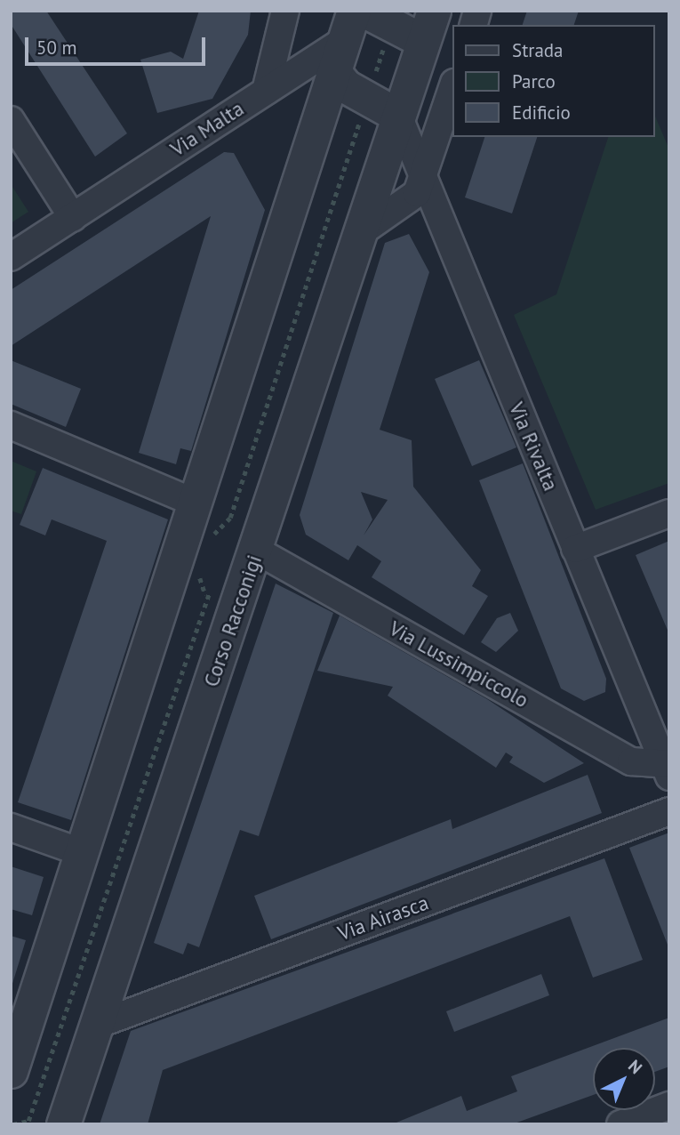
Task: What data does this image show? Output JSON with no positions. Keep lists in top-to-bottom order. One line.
{"streets":{"street":["Via Malta","Via Rivalta","Corso Racconigi","Via Lussimpiccolo","Via Airasca"]},"crossings":[["Via Rivalta","Corso Racconigi"],["Via Rivalta","Via Lussimpiccolo"],["Corso Racconigi","Via Lussimpiccolo"],["Corso Racconigi","Via Airasca"]],"legend":["Strada","Parco","Edificio"],"scale_bar":"50 m","north":"top right"}
